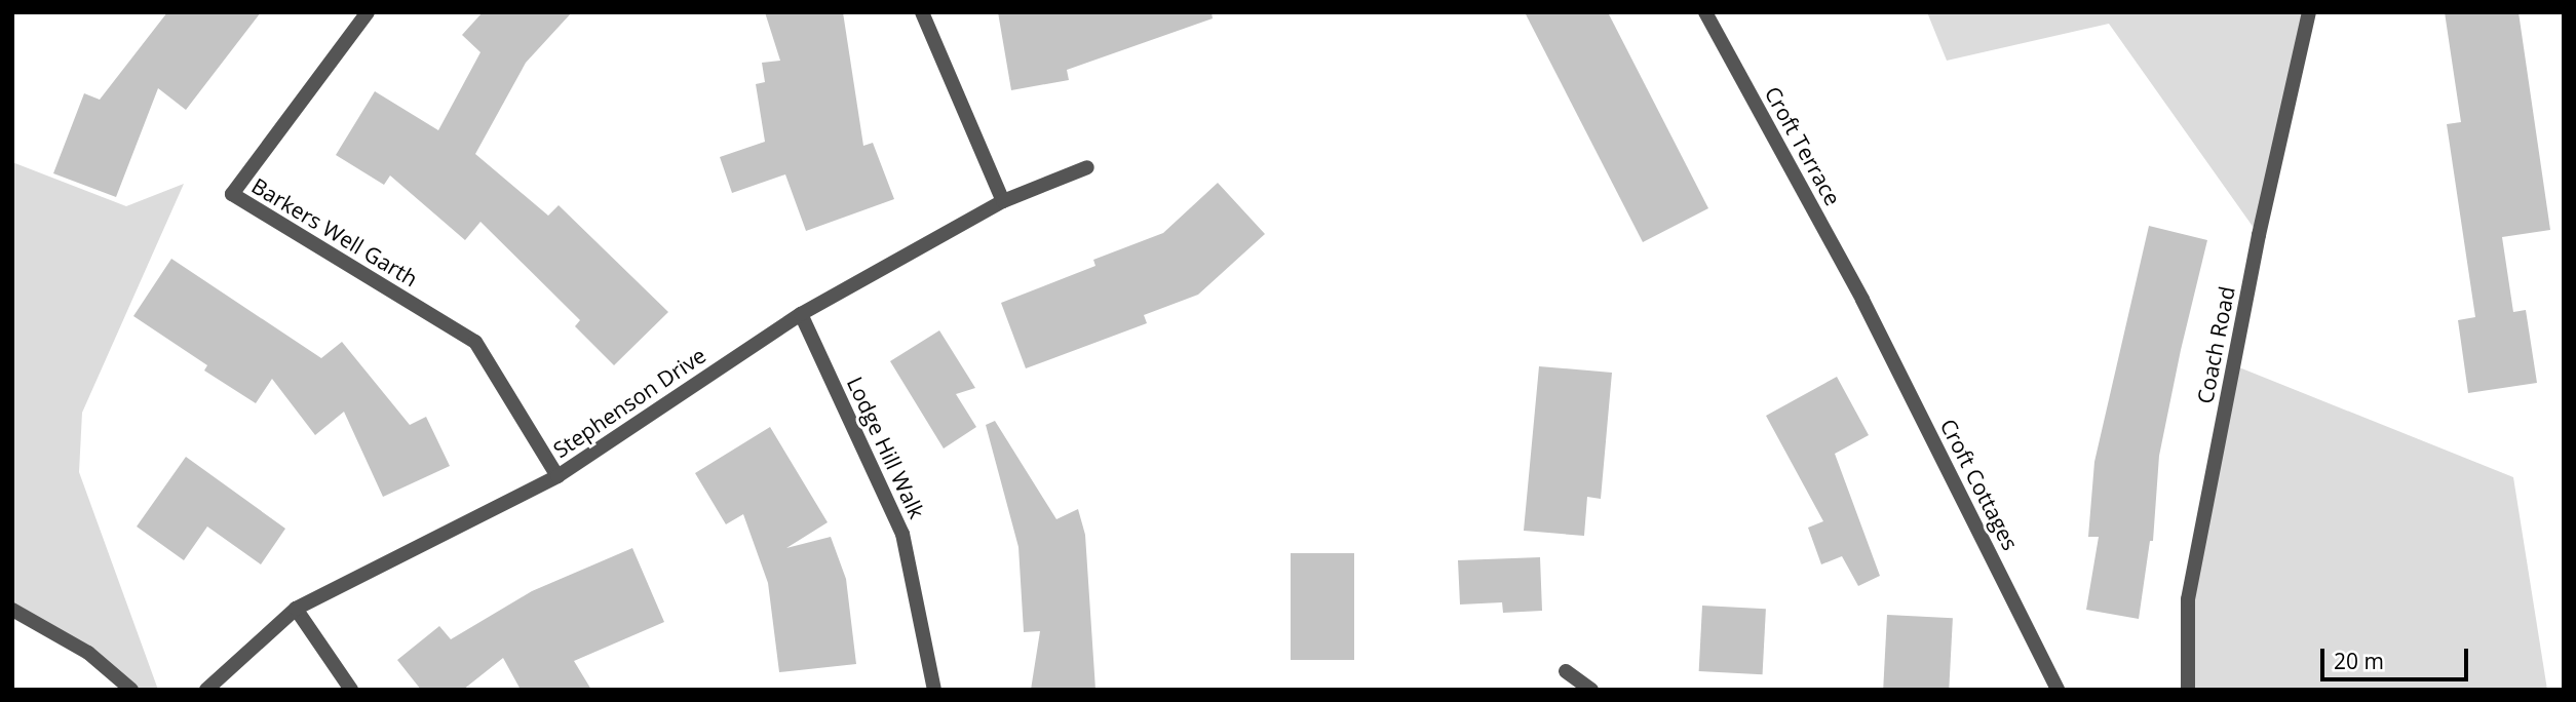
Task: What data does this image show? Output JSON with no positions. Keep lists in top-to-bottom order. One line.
{"streets":{"street":["Croft Terrace","Barkers Well Garth","Coach Road","Stephenson Drive","Lodge Hill Walk","Croft Cottages"]},"crossings":[["Croft Terrace","Croft Cottages"],["Barkers Well Garth","Stephenson Drive"],["Stephenson Drive","Lodge Hill Walk"]],"scale_bar":"20 m"}
